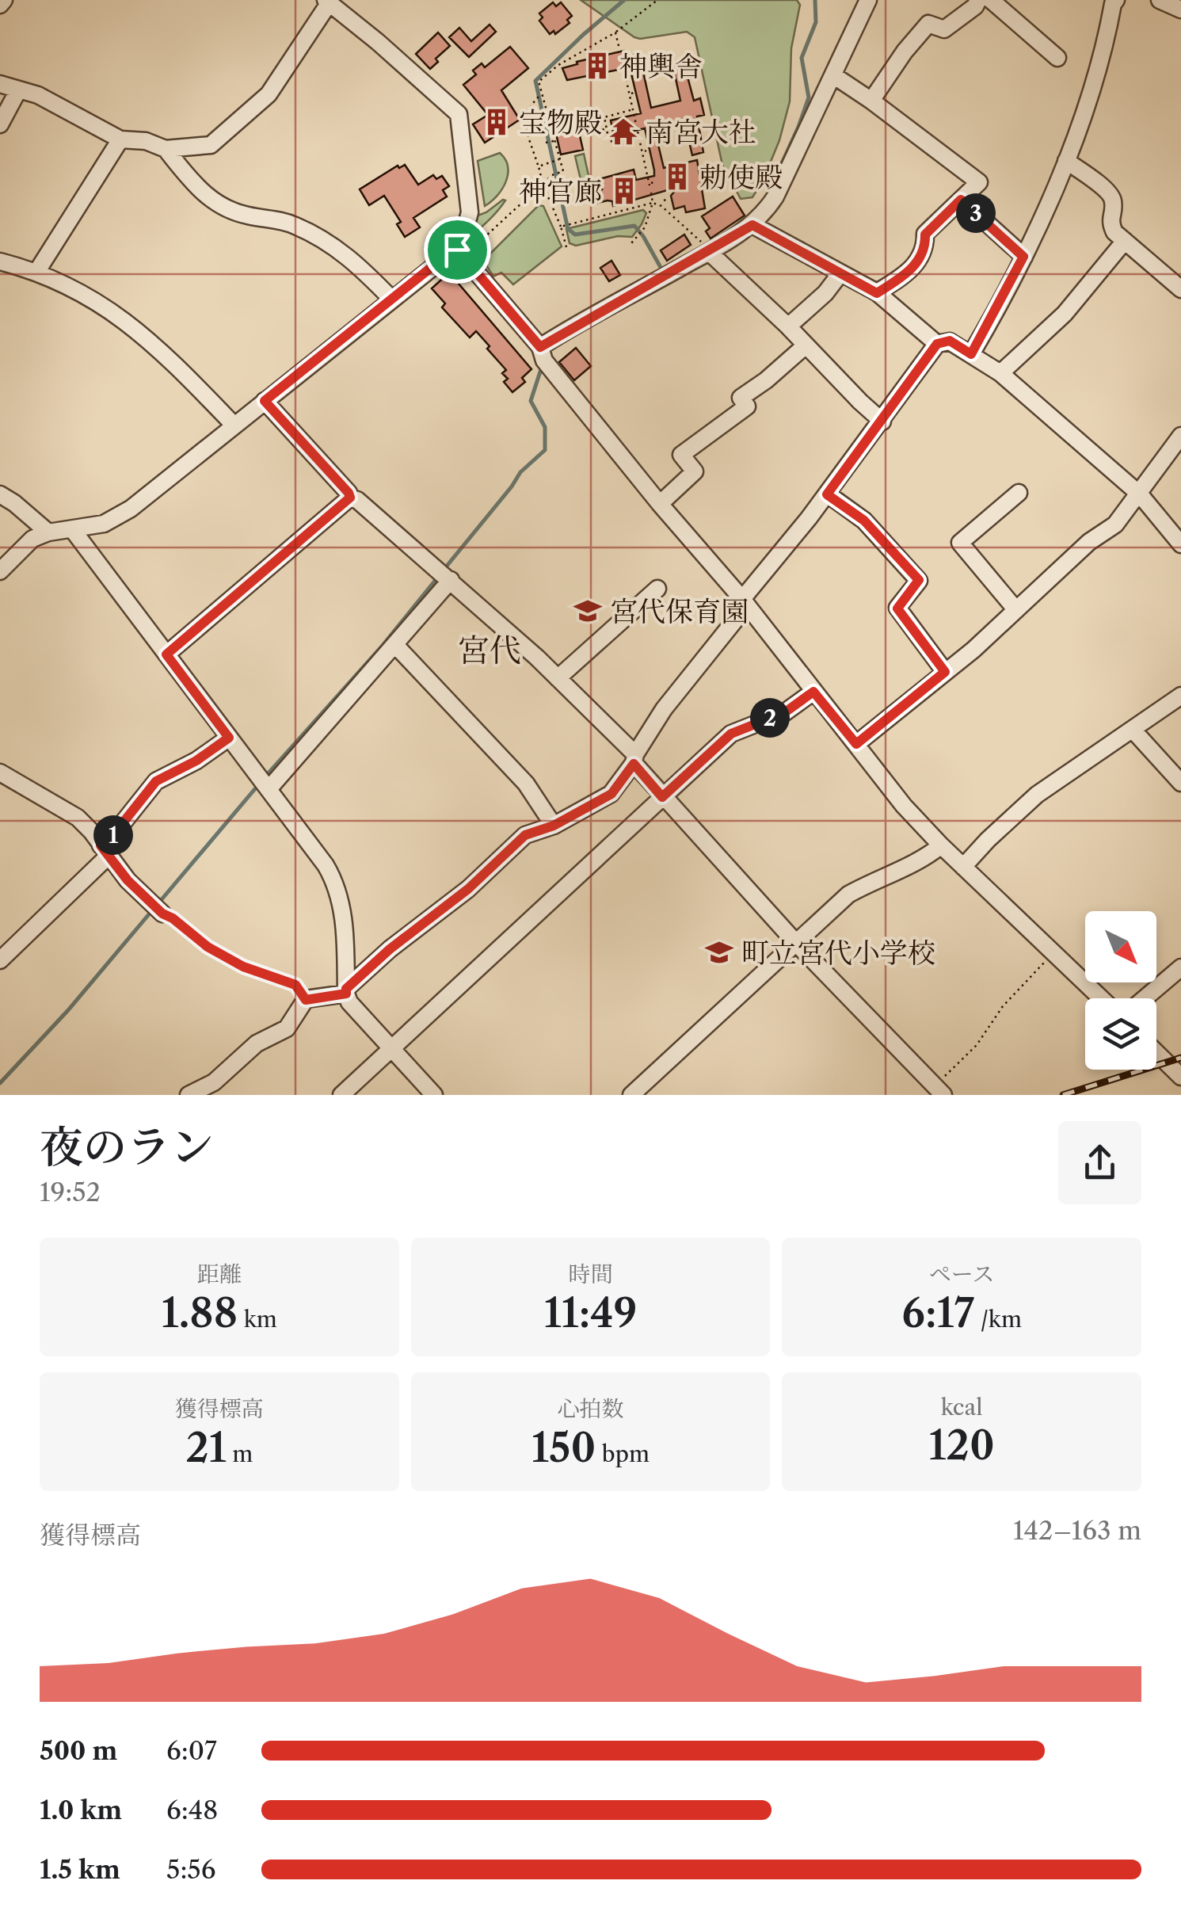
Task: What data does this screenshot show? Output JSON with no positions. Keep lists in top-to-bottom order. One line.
{"districts":["宮代"],"places":{"building":["神輿舎","宝物殿","勅使殿","神官廊"],"temple":["南宮大社"],"school or university":["宮代保育園","町立宮代小学校"]},"north":"bottom right","page":{"pins":["3","2","1"],"heading":["夜のラン","19:52"],"stats":[["距離","1.88 km"],["時間","11:49"],["ペース","6:17 /km"],["獲得標高","21 m"],["心拍数","150 bpm"],["kcal","120"]],"chart":["獲得標高","142–163 m"],"list":[{"name":"500 m","note":"6:07"},{"name":"1.0 km","note":"6:48"},{"name":"1.5 km","note":"5:56"}]}}
